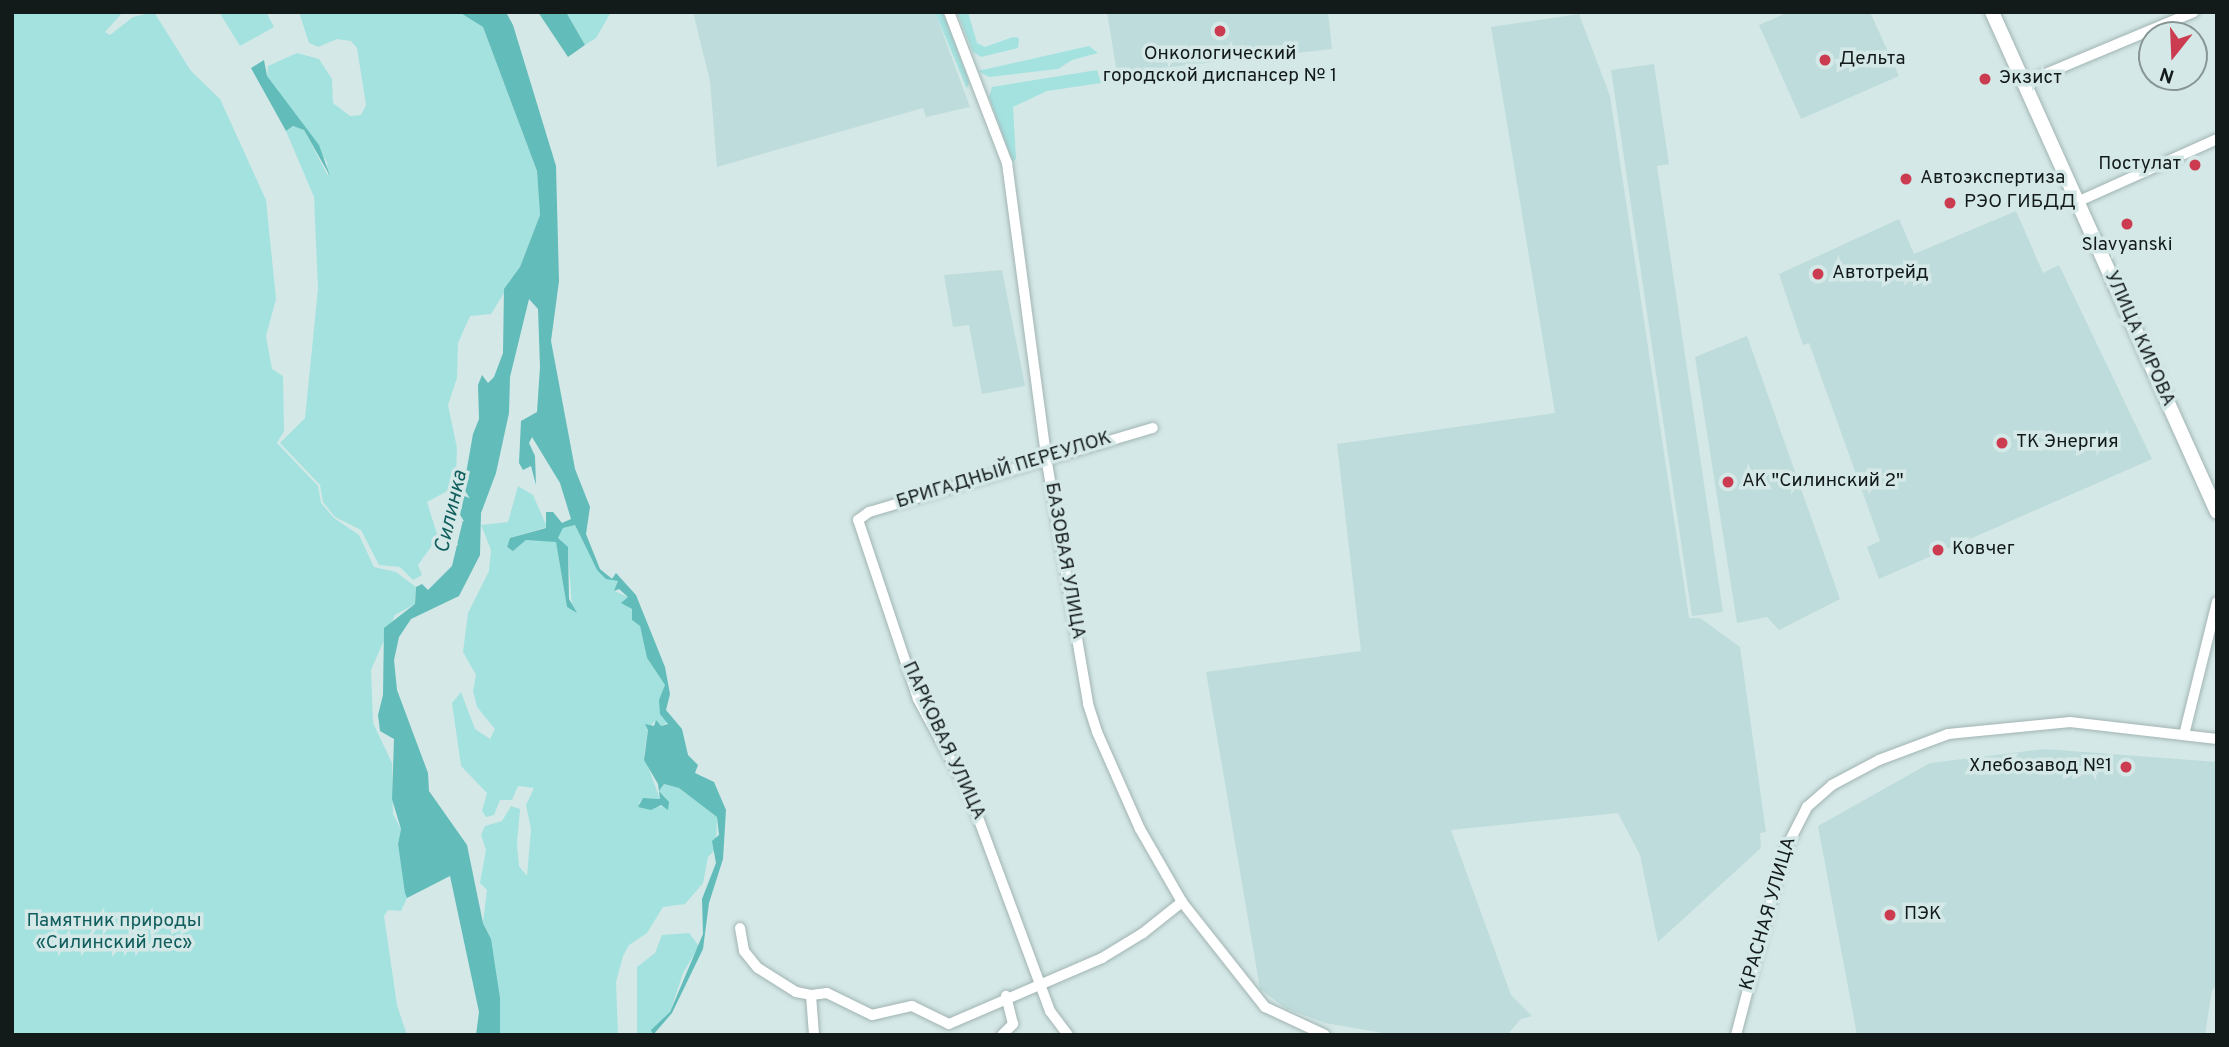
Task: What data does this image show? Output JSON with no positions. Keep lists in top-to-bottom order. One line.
{"streets":{"main road":["УЛИЦА КИРОВА"],"street":["БРИГАДНЫЙ ПЕРЕУЛОК","БАЗОВАЯ УЛИЦА","ПАРКОВАЯ УЛИЦА","КРАСНАЯ УЛИЦА"]},"crossings":[["БРИГАДНЫЙ ПЕРЕУЛОК","БАЗОВАЯ УЛИЦА"],["БРИГАДНЫЙ ПЕРЕУЛОК","ПАРКОВАЯ УЛИЦА"]],"water":["Силинка"],"parks":["Памятник природы «Силинский лес»"],"places":["Онкологический городской диспансер № 1","Дельта","Экзист","Постулат","Автоэкспертиза","РЭО ГИБДД","Slavyanski","Автотрейд","ТК Энергия","АК \"Силинский 2\"","Ковчег","Хлебозавод №1","ПЭК"],"north":"bottom"}
